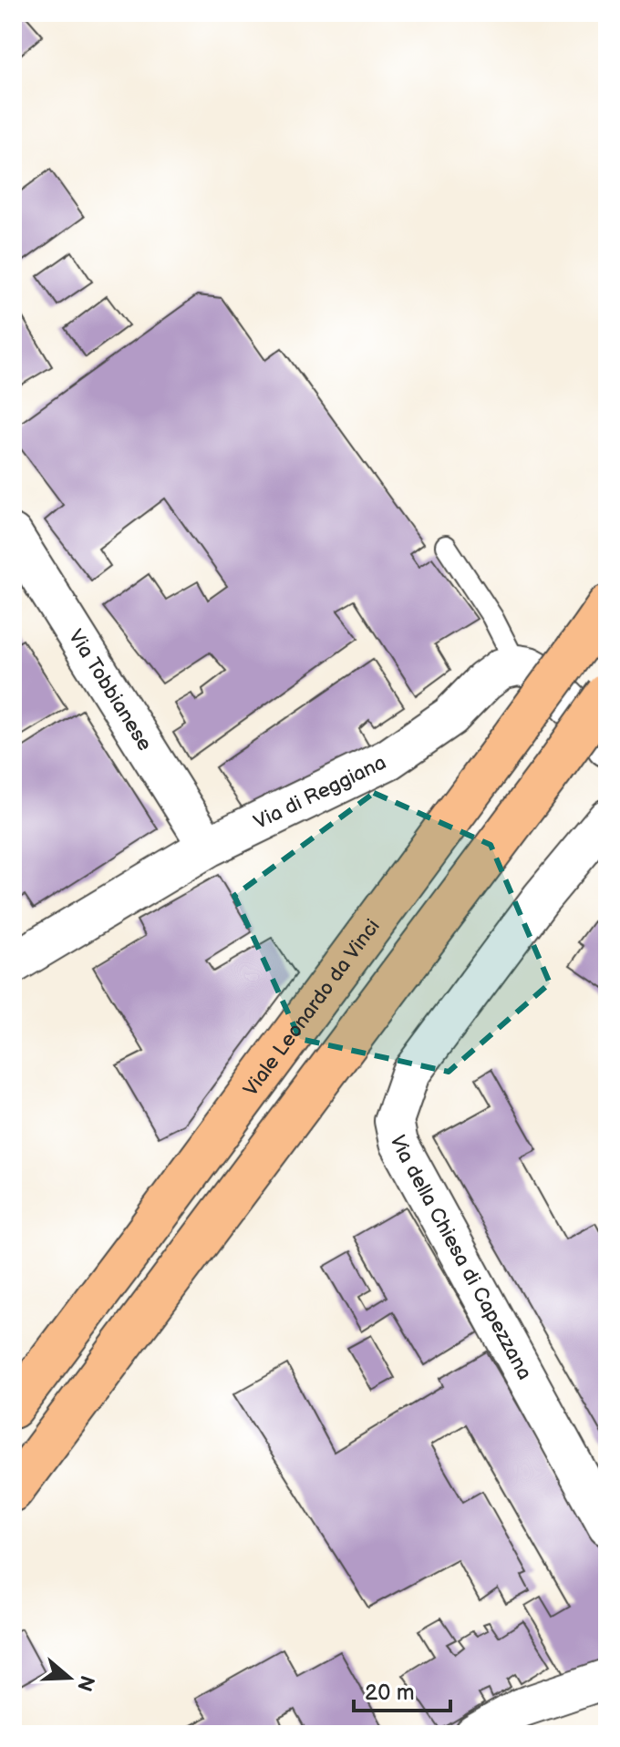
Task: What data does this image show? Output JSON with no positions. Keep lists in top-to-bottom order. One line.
{"streets":{"highway":["Viale Leonardo da Vinci"],"street":["Via Tobbianese","Via di Reggiana","Via della Chiesa di Capezzana"]},"crossings":[["Via Tobbianese","Via di Reggiana"]],"scale_bar":"20 m","north":"right"}
